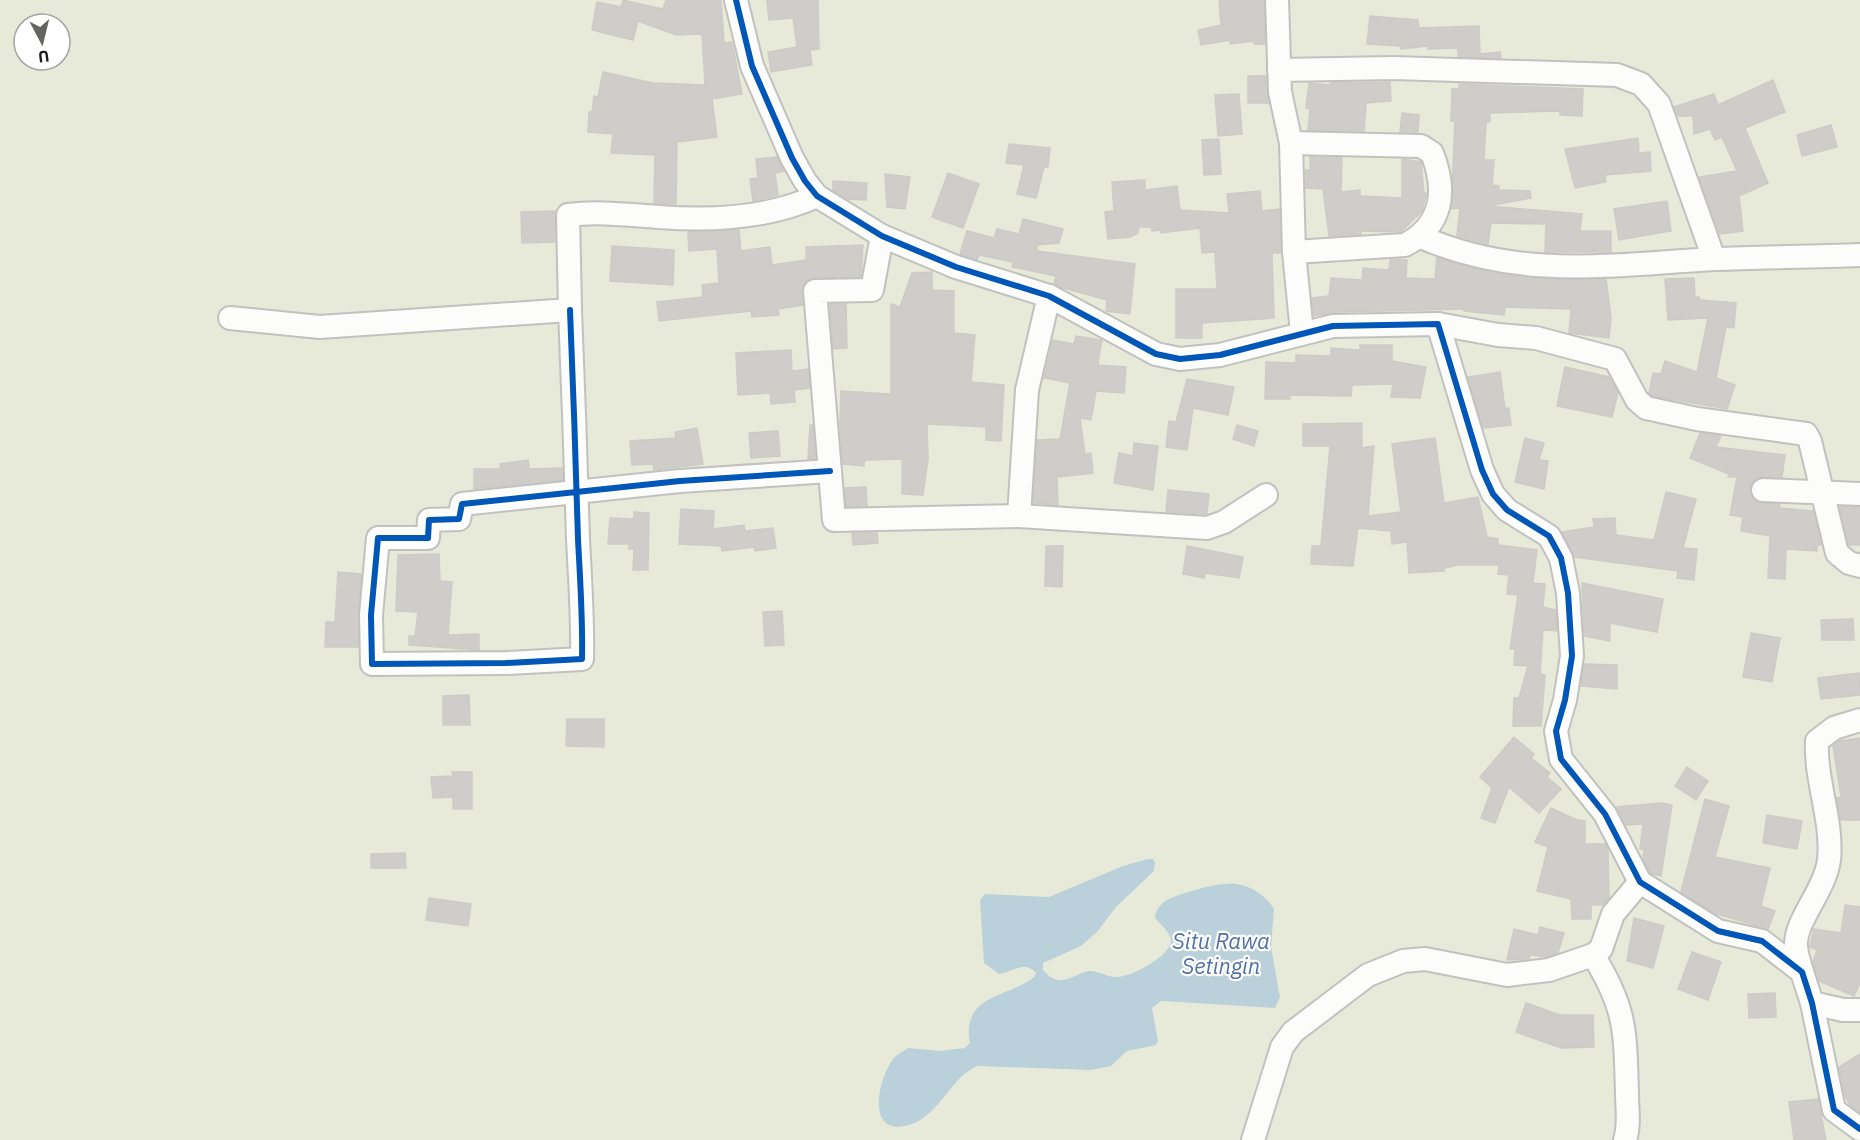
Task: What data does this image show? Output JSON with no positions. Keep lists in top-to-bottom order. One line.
{"water":["Situ Rawa Setingin"],"north":"bottom"}
